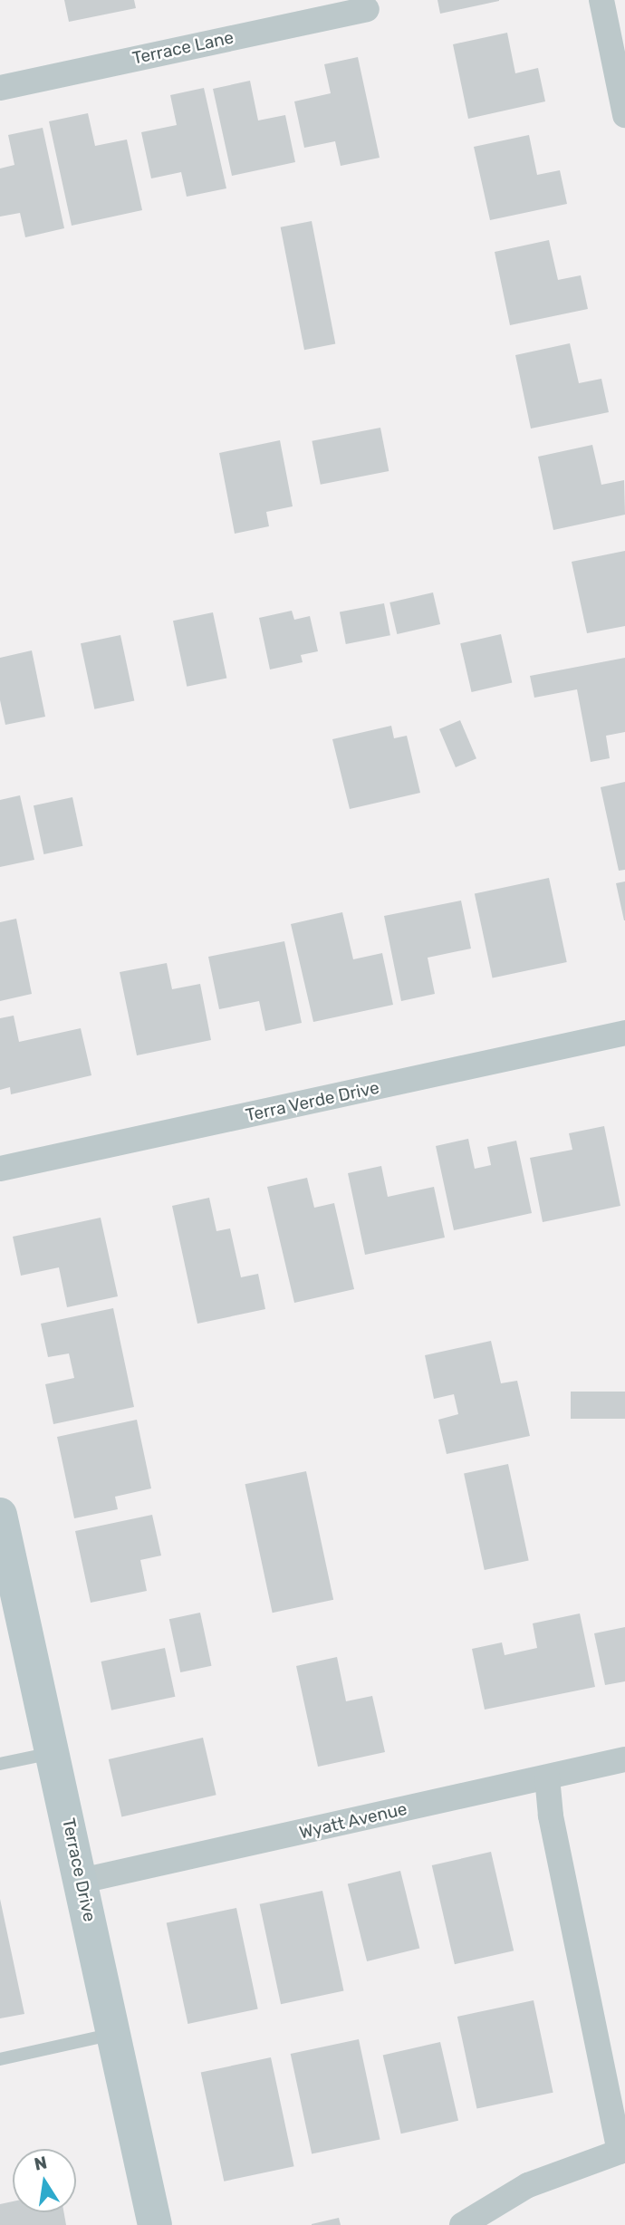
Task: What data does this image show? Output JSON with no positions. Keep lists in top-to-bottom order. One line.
{"streets":{"street":["Terrace Lane","Terra Verde Drive","Wyatt Avenue","Terrace Drive"]},"crossings":[["Wyatt Avenue","Terrace Drive"]],"north":"top"}
